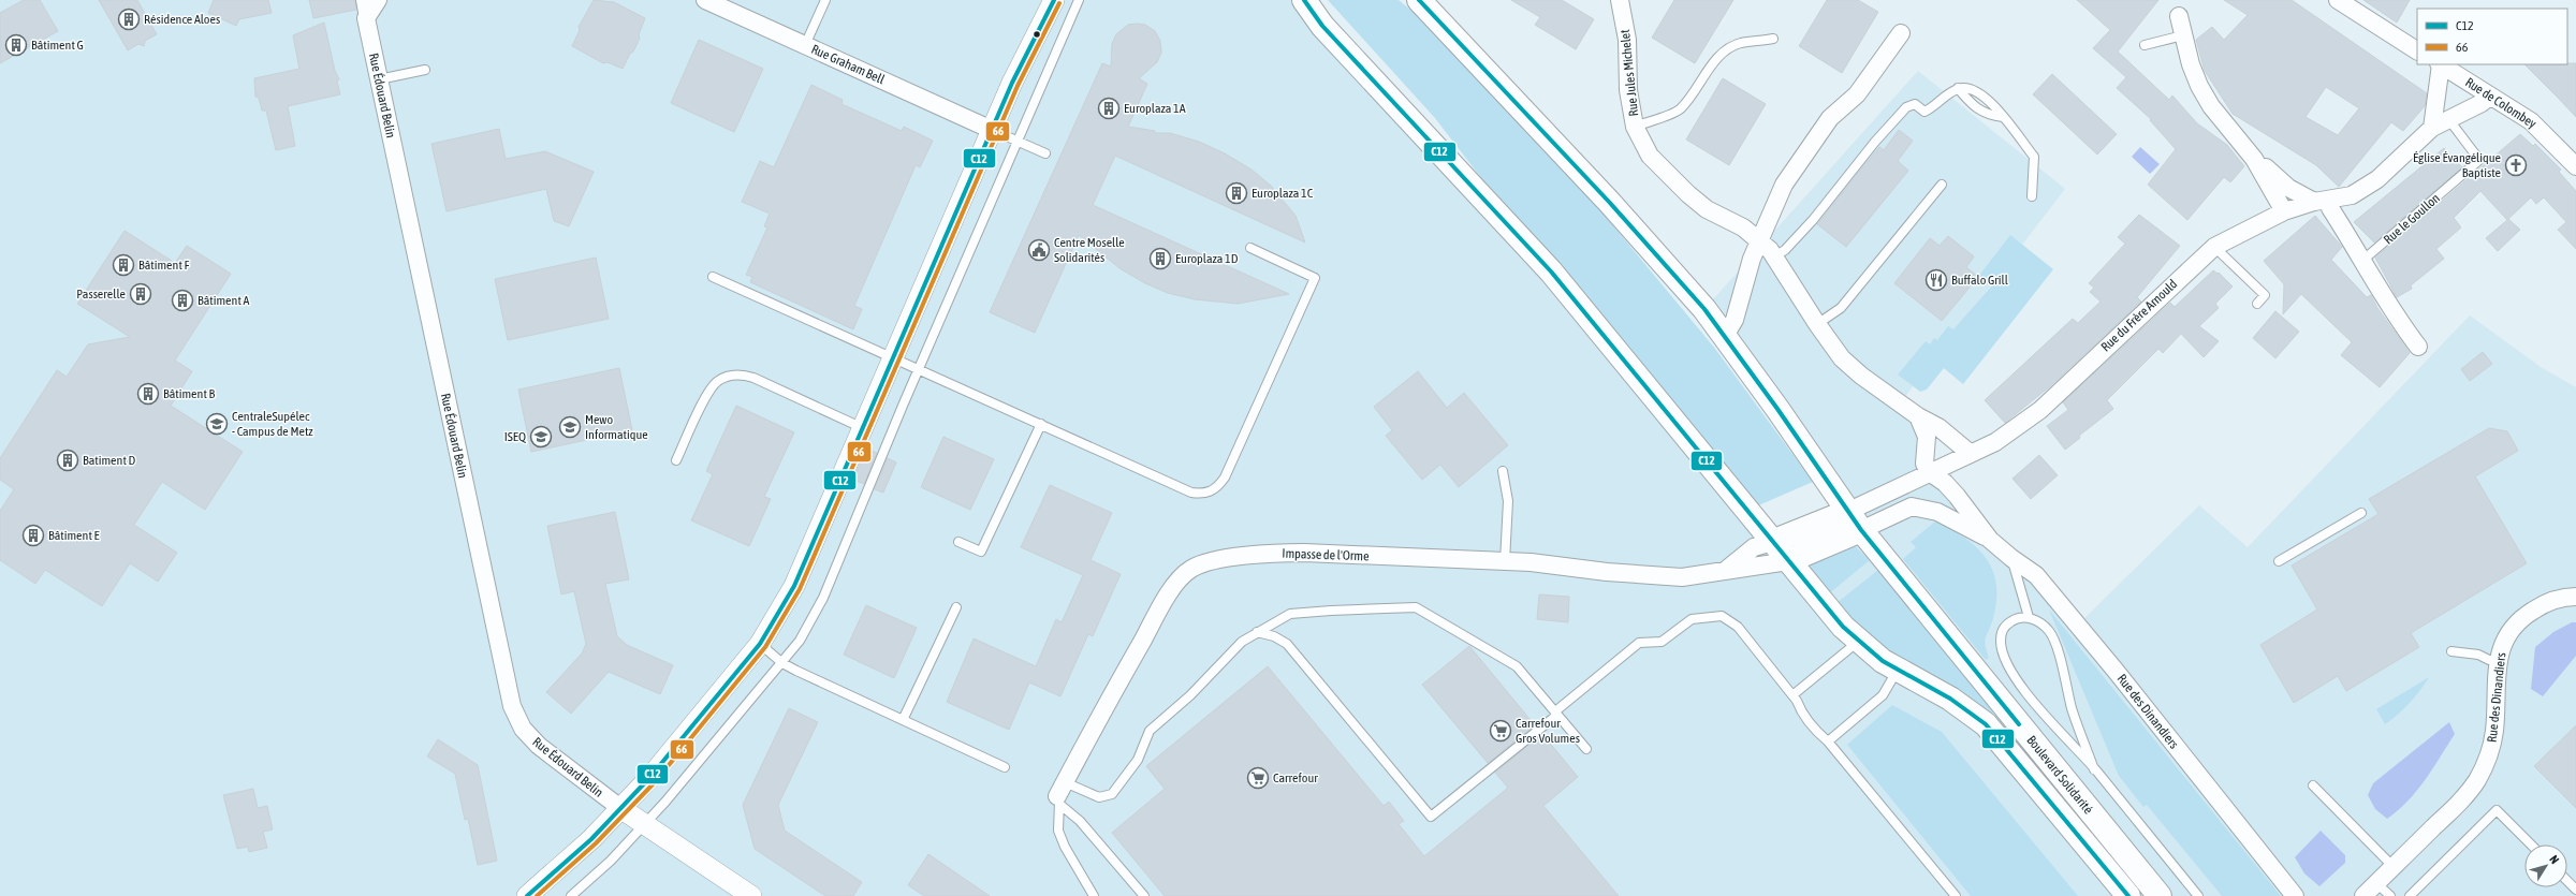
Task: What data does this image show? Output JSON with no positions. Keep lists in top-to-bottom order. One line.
{"streets":{"main road":["Boulevard Solidarité"],"street":["Rue Graham Bell","Rue Jules Michelet","Rue Édouard Belin","Rue de Colombey","Rue du Frère Arnould","Impasse de l'Orme","Rue des Dinandiers"],"lane":["Rue le Goullon"]},"crossings":[["Rue Jules Michelet","Rue du Frère Arnould"],["Rue de Colombey","Rue du Frère Arnould"],["Rue le Goullon","Rue du Frère Arnould"],["Rue du Frère Arnould","Rue des Dinandiers"],["Rue du Frère Arnould","Boulevard Solidarité"],["Impasse de l'Orme","Boulevard Solidarité"],["Rue des Dinandiers","Boulevard Solidarité"]],"places":{"building":["Résidence Aloes","Bâtiment G","Europlaza 1A","Europlaza 1C","Europlaza 1D","Bâtiment F","Passerelle","Bâtiment A","Bâtiment B","Batiment D","Bâtiment E"],"church":["Église Évangélique Baptiste"],"public building":["Centre Moselle Solidarités"],"restaurant":["Buffalo Grill"],"school or university":["CentraleSupélec - Campus de Metz","Mewo Informatique","ISEQ"],"supermarket":["Carrefour Gros Volumes","Carrefour"]},"lines":["transit line C12","transit line 66"],"legend":["C12","66"],"north":"top right"}
